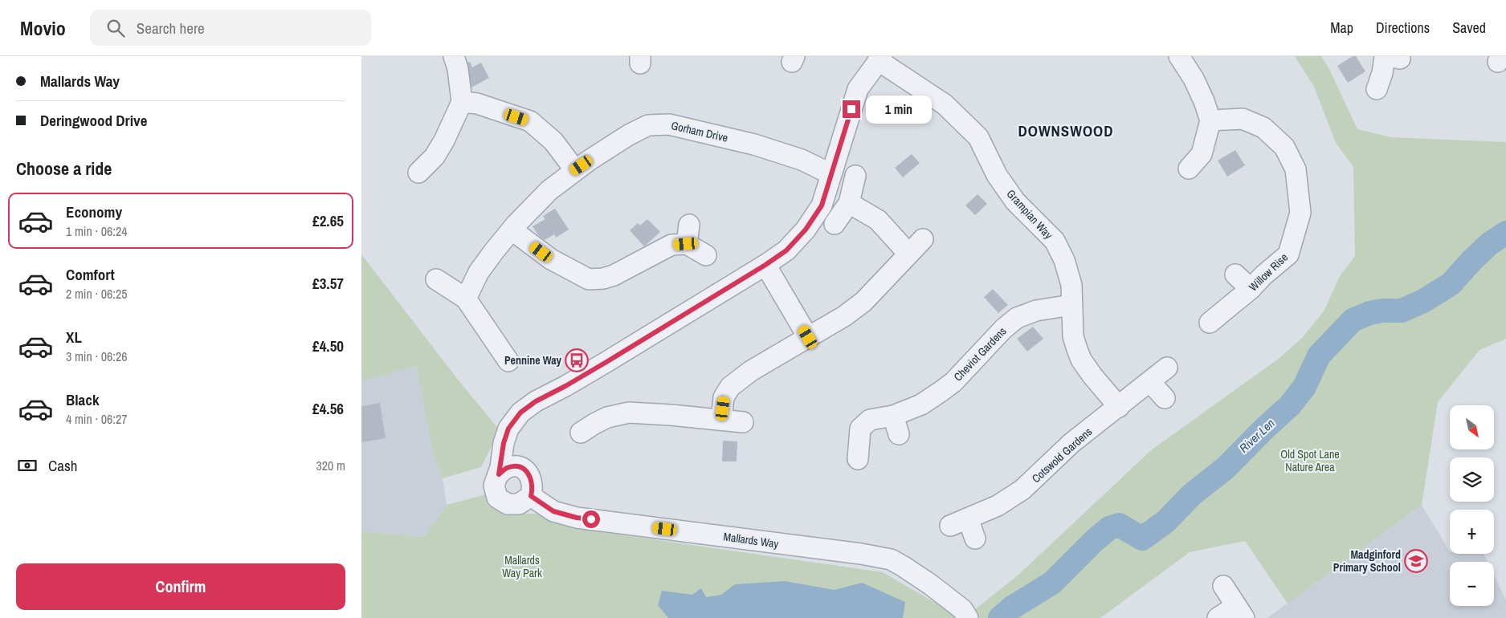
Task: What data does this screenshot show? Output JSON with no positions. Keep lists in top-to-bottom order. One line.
{"streets":{"street":["Gorham Drive","Grampian Way","Willow Rise","Cheviot Gardens","Cotswold Gardens","Mallards Way"]},"crossings":[["Grampian Way","Cheviot Gardens"],["Grampian Way","Cotswold Gardens"]],"districts":["DOWNSWOOD"],"water":["River Len"],"parks":["Old Spot Lane Nature Area","Mallards Way Park"],"places":{"bus stop":["Pennine Way"],"school or university":["Madginford Primary School"]},"north":"bottom right","page":{"header":"Movio","search":"Search here","nav":["Map","Directions","Saved"],"banner":["Mallards Way","Deringwood Drive"],"bubble":"1 min","heading":"Choose a ride","list":[{"name":"Economy","note":"1 min · 06:24","value":"£2.65"},{"name":"Comfort","note":"2 min · 06:25","value":"£3.57"},{"name":"XL","note":"3 min · 06:26","value":"£4.50"},{"name":"Black","note":"4 min · 06:27","value":"£4.56"}],"map_buttons":["+","−"],"pay":["Cash","320 m"],"buttons":"Confirm"}}
